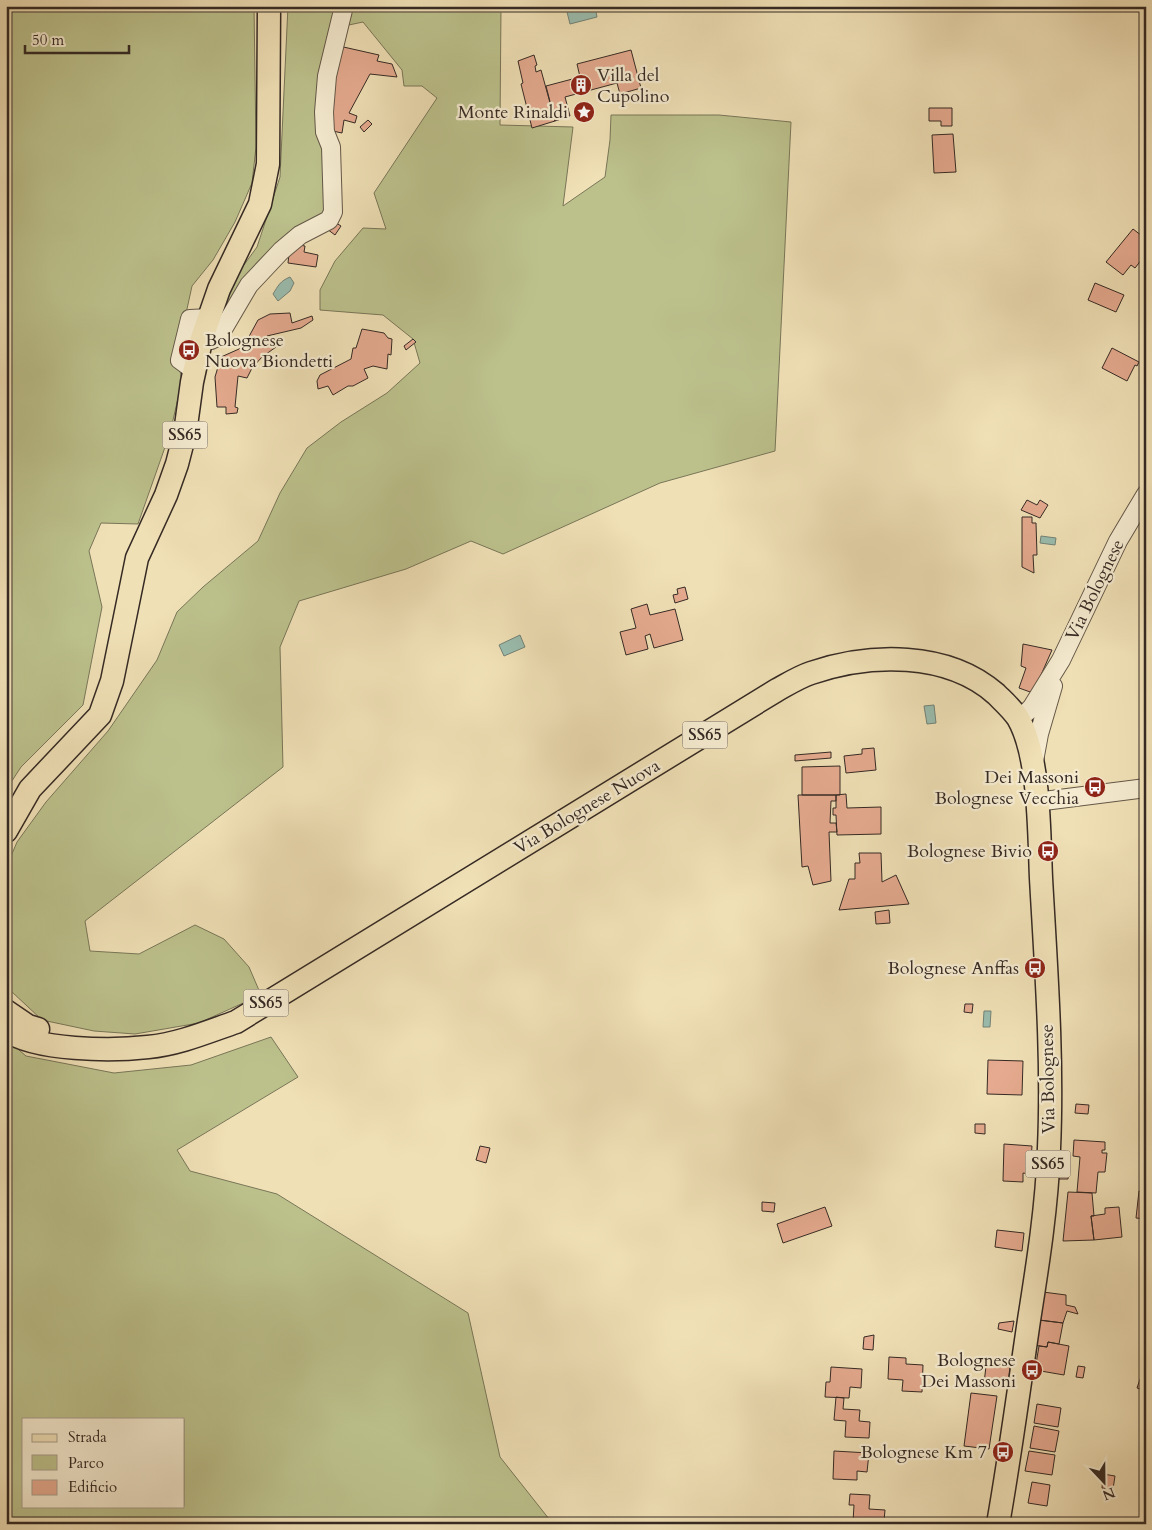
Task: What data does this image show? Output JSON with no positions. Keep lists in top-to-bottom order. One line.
{"streets":{"main road":["SS65","Via Bolognese","Via Bolognese Nuova"]},"crossings":[["Via Bolognese","Via Bolognese Nuova"]],"places":{"building":["Villa del Cupolino"],"place":["Monte Rinaldi"],"bus stop":["Bolognese Nuova Biondetti","Dei Massoni Bolognese Vecchia","Bolognese Bivio","Bolognese Anffas","Bolognese Dei Massoni","Bolognese Km 7"]},"legend":["Strada","Parco","Edificio"],"scale_bar":"50 m","north":"bottom"}
